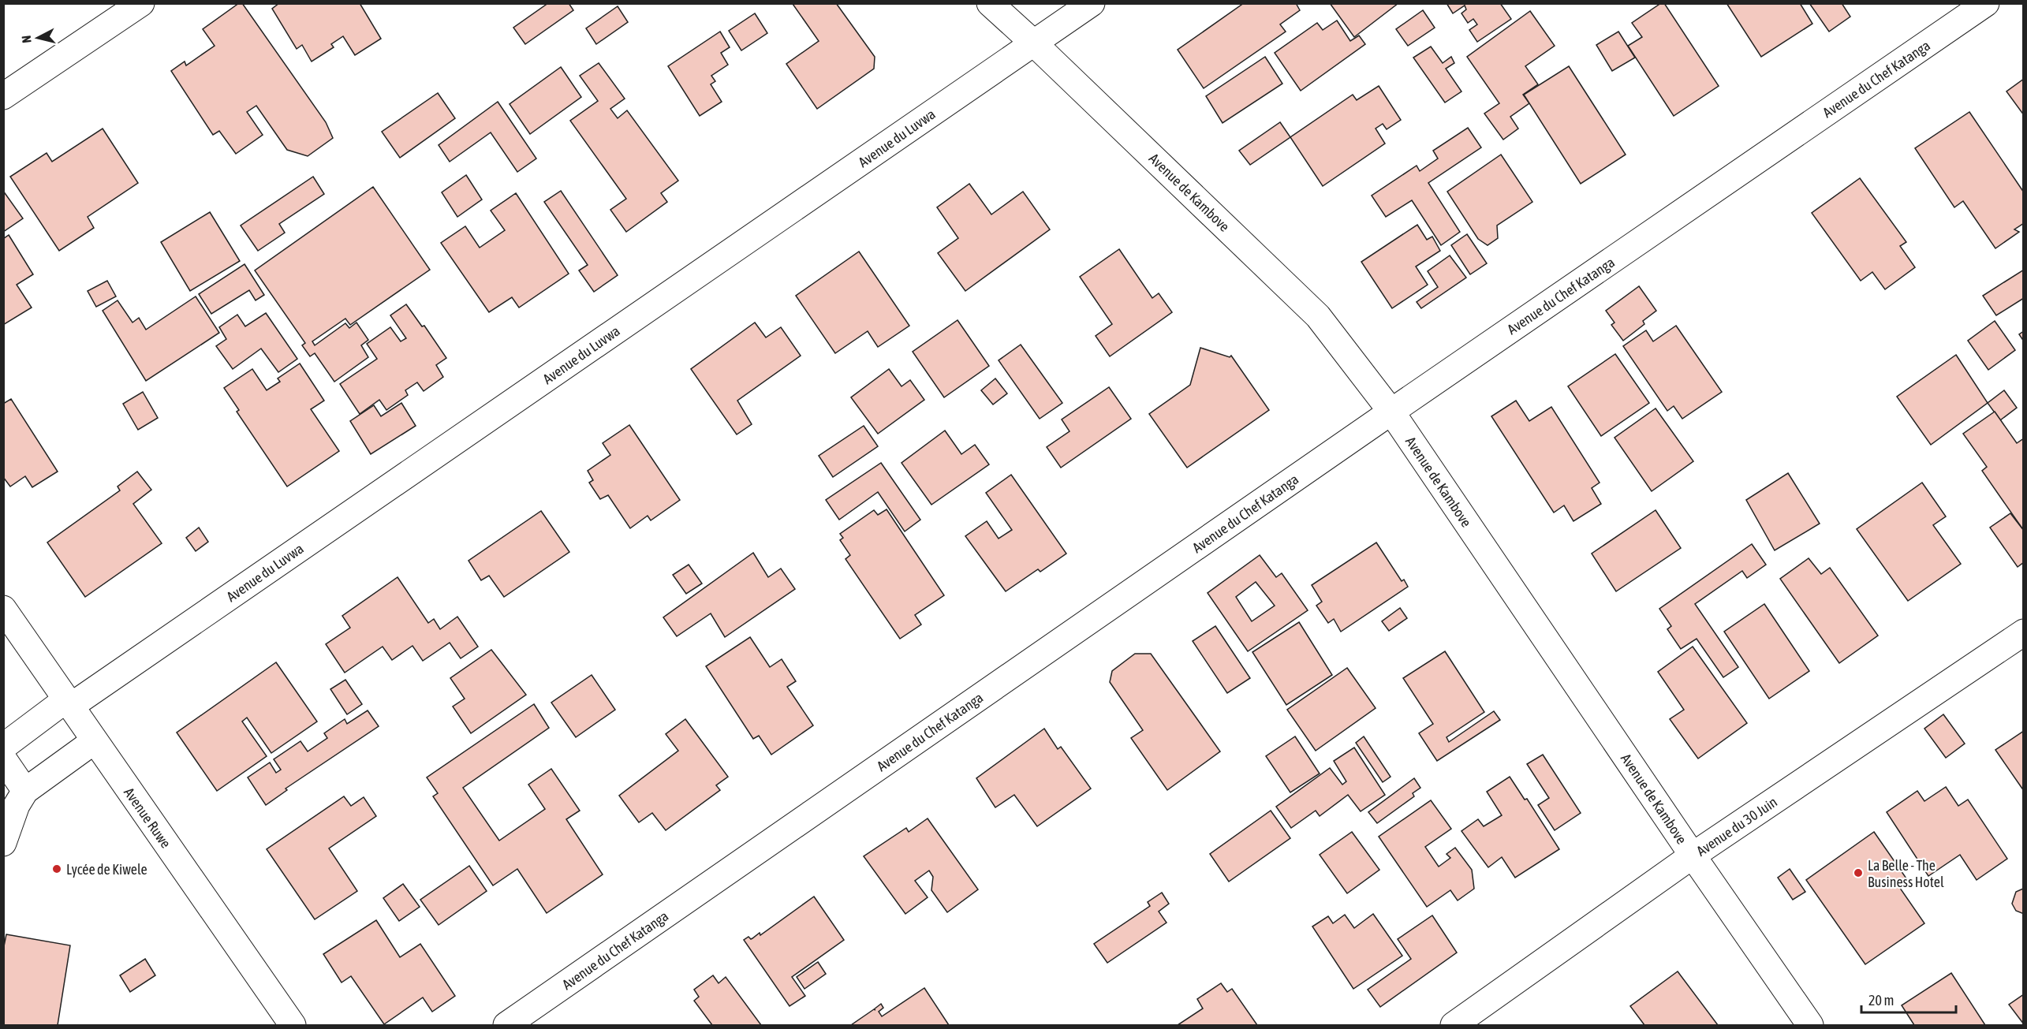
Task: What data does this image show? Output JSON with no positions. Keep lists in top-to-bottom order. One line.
{"streets":{"street":["Avenue du Chef Katanga","Avenue du Luvwa","Avenue de Kambove","Avenue Ruwe","Avenue du 30 Juin"]},"crossings":[["Avenue du Chef Katanga","Avenue de Kambove"],["Avenue du Luvwa","Avenue de Kambove"],["Avenue du Luvwa","Avenue Ruwe"],["Avenue de Kambove","Avenue du 30 Juin"]],"places":["Lycée de Kiwele","La Belle - The Business Hotel"],"scale_bar":"20 m","north":"left"}
